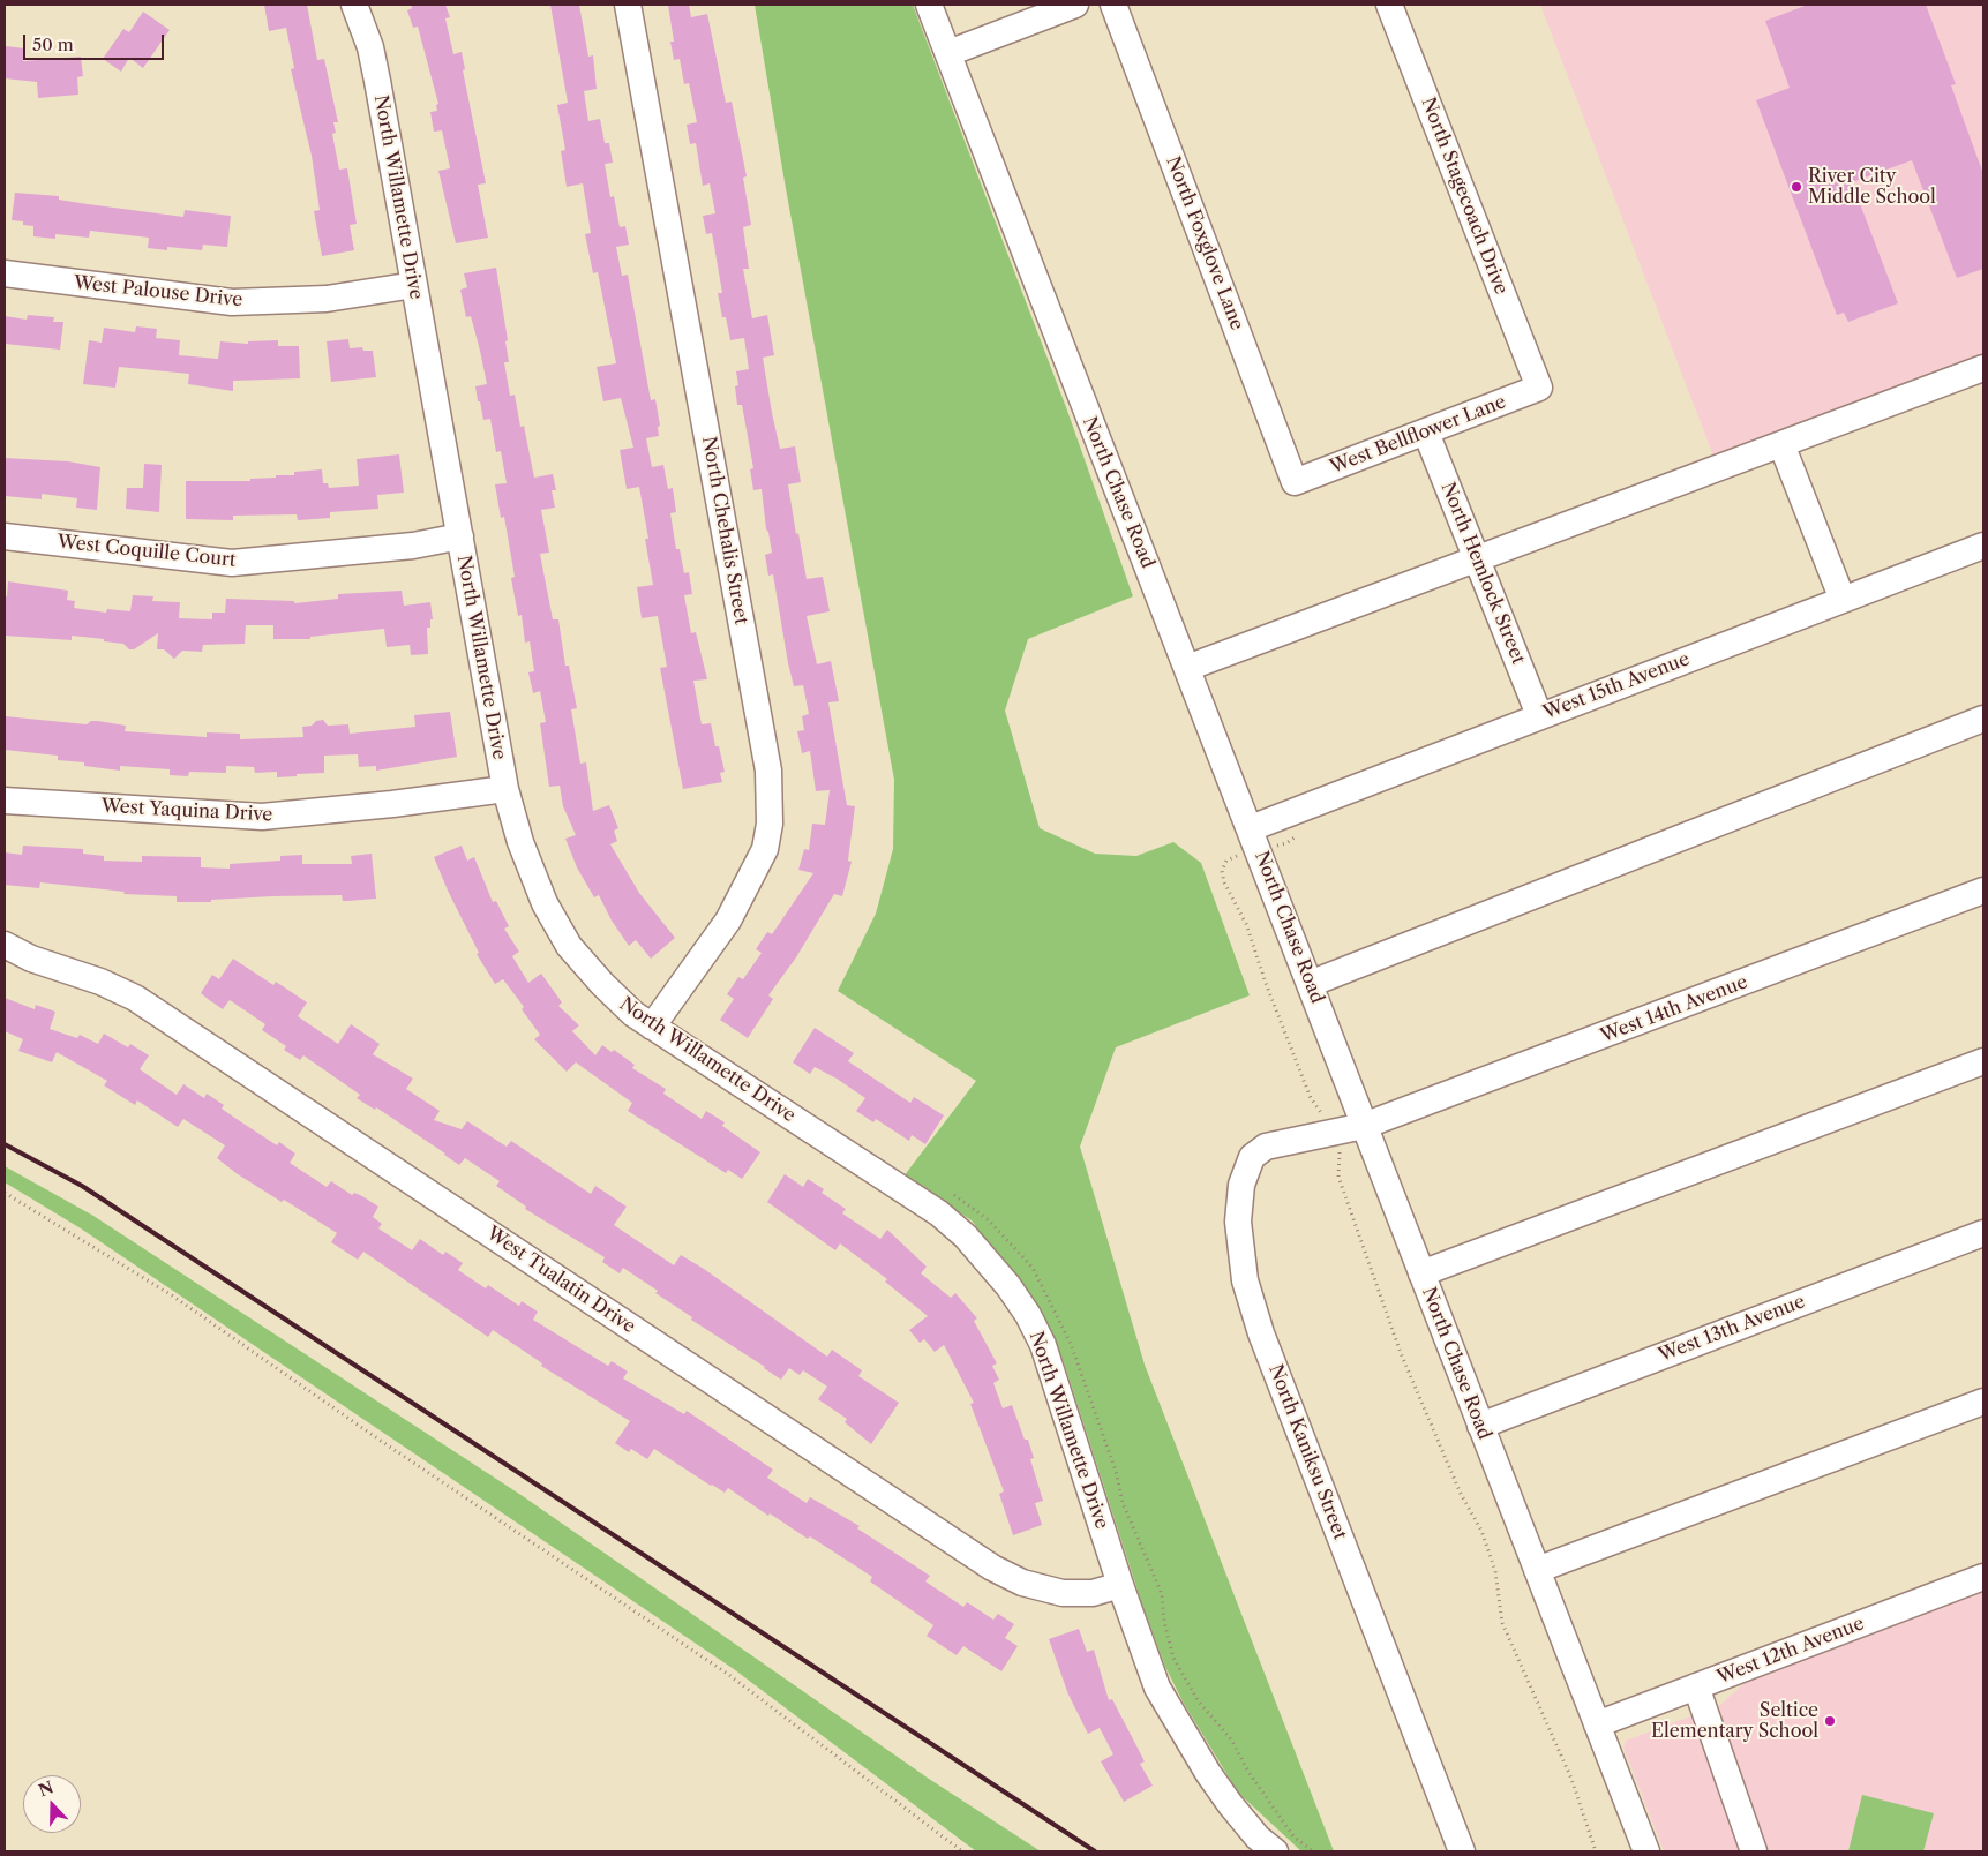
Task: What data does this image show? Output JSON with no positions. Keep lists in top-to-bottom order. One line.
{"streets":{"street":["North Stagecoach Drive","North Willamette Drive","North Foxglove Lane","West Palouse Drive","West Bellflower Lane","North Chase Road","North Chehalis Street","West Coquille Court","North Hemlock Street","West 15th Avenue","West Yaquina Drive","West 14th Avenue","West Tualatin Drive","West 13th Avenue","North Kaniksu Street","West 12th Avenue"]},"crossings":[["North Stagecoach Drive","West Bellflower Lane"],["North Willamette Drive","West Palouse Drive"],["North Willamette Drive","North Chehalis Street"],["North Willamette Drive","West Coquille Court"],["North Willamette Drive","West Yaquina Drive"],["North Willamette Drive","West Tualatin Drive"],["North Foxglove Lane","West Bellflower Lane"],["West Bellflower Lane","North Hemlock Street"],["North Chase Road","West 15th Avenue"],["North Chase Road","West 14th Avenue"],["North Chase Road","West 13th Avenue"],["North Chase Road","North Kaniksu Street"],["North Chase Road","West 12th Avenue"],["North Hemlock Street","West 15th Avenue"],["West 14th Avenue","North Kaniksu Street"]],"places":["River City Middle School","Seltice Elementary School"],"scale_bar":"50 m","north":"top"}
